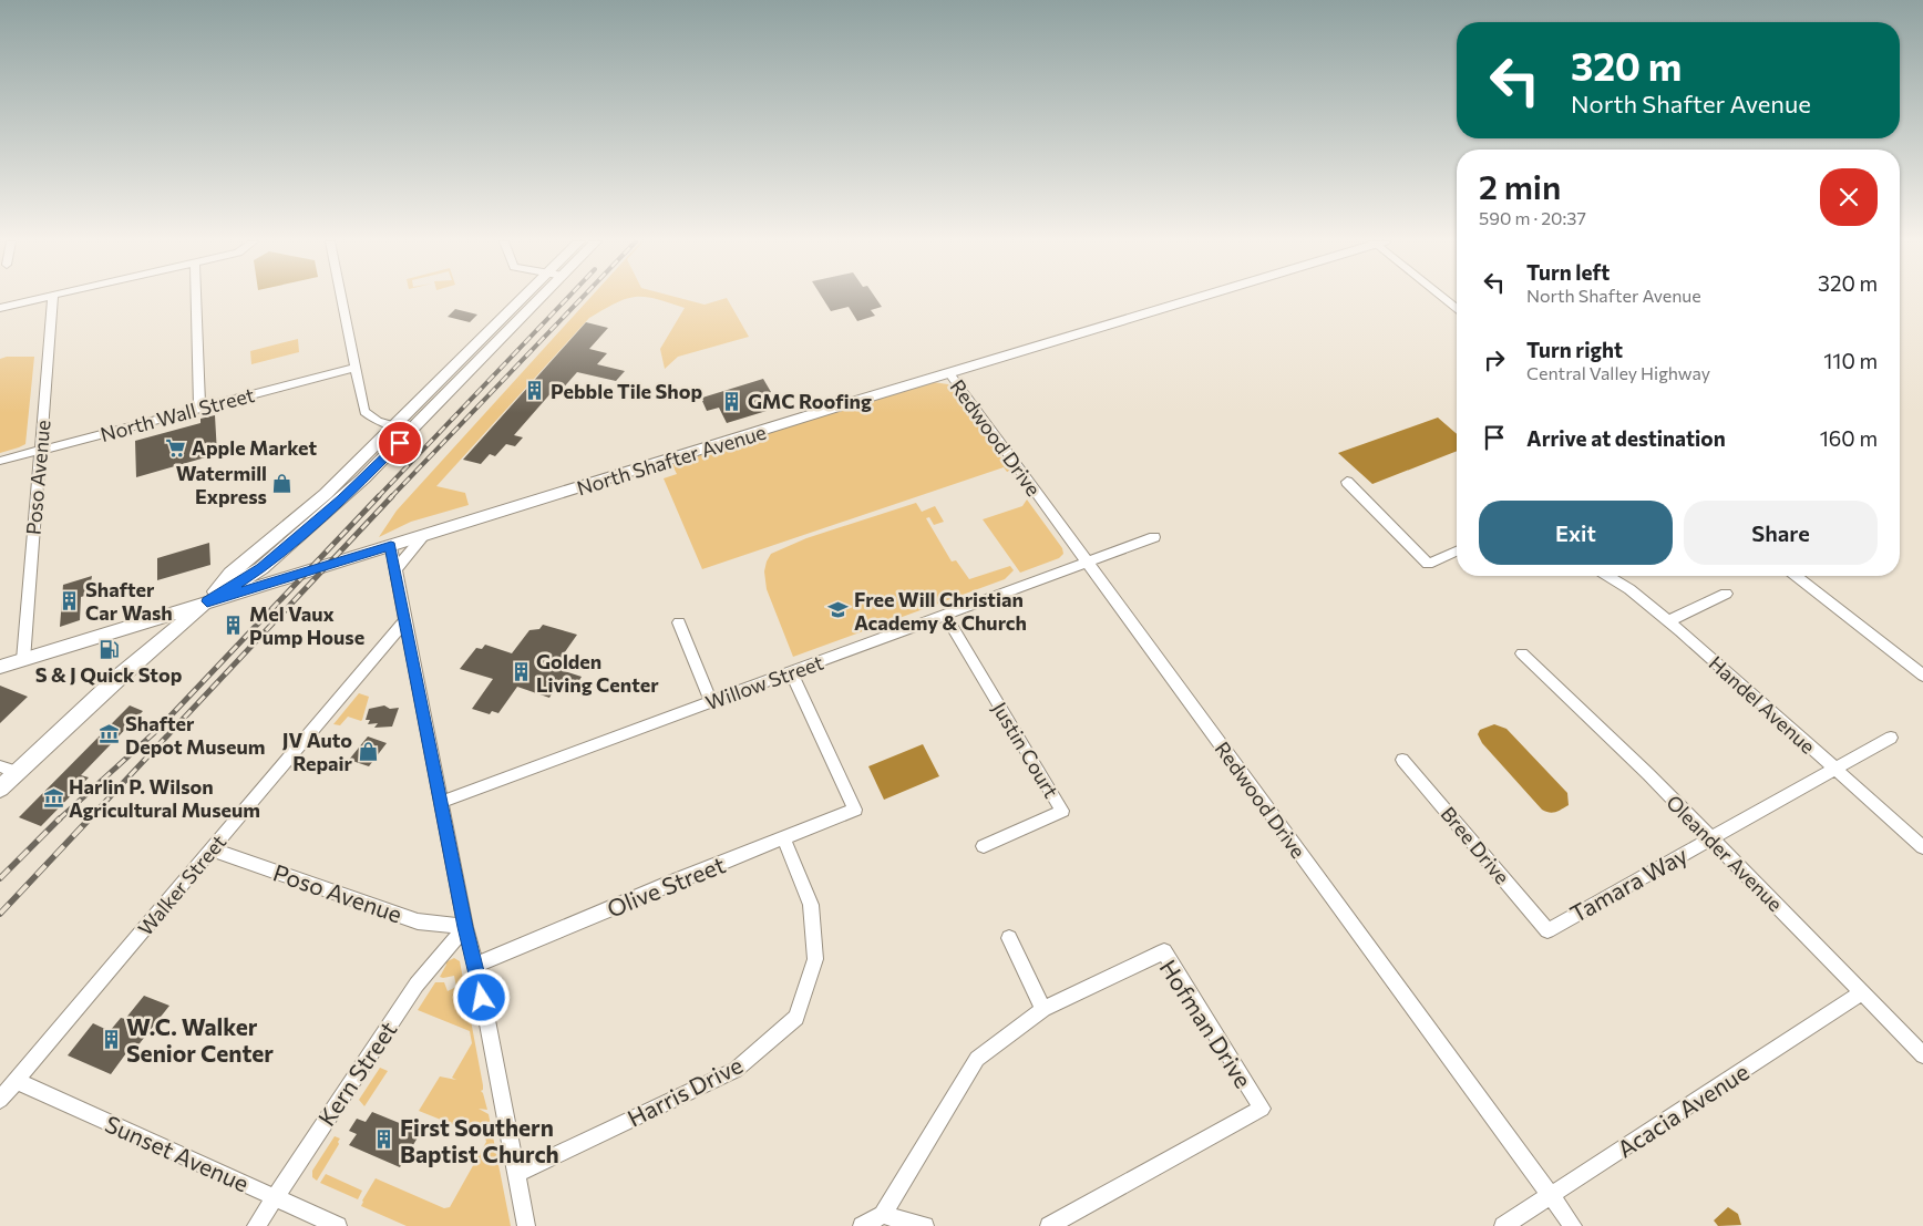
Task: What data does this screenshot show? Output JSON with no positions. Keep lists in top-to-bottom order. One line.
{"streets":{"main road":["North Shafter Avenue"],"street":["North Wall Street","Redwood Drive","Poso Avenue","Willow Street","Handel Avenue","Justin Court","Bree Drive","Oleander Avenue","Tamara Way","Walker Street","Olive Street","Hofman Drive","Kern Street","Harris Drive","Acacia Avenue","Sunset Avenue"]},"crossings":[["North Wall Street","Poso Avenue"],["Redwood Drive","North Shafter Avenue"],["Redwood Drive","Willow Street"],["Redwood Drive","Acacia Avenue"],["North Shafter Avenue","Poso Avenue"],["Poso Avenue","Walker Street"],["Poso Avenue","Kern Street"],["Willow Street","Justin Court"],["Willow Street","Olive Street"],["Handel Avenue","Tamara Way"],["Bree Drive","Tamara Way"],["Oleander Avenue","Tamara Way"],["Oleander Avenue","Acacia Avenue"],["Walker Street","Sunset Avenue"],["Olive Street","Harris Drive"],["Kern Street","Sunset Avenue"]],"places":{"building":["Pebble Tile Shop","GMC Roofing","Shafter Car Wash","Mel Vaux Pump House","Golden Living Center","W.C. Walker Senior Center","First Southern Baptist Church"],"supermarket":["Apple Market"],"shop":["Watermill Express","JV Auto Repair"],"school or university":["Free Will Christian Academy & Church"],"fuel station":["S & J Quick Stop"],"museum":["Shafter Depot Museum","Harlin P. Wilson Agricultural Museum"]},"page":{"turn":["320 m","North Shafter Avenue"],"heading":["2 min","590 m · 20:37"],"list":[{"name":"Turn left","note":"North Shafter Avenue","value":"320 m"},{"name":"Turn right","note":"Central Valley Highway","value":"110 m"},{"name":"Arrive at destination","value":"160 m"}],"buttons":["Exit","Share"]}}
